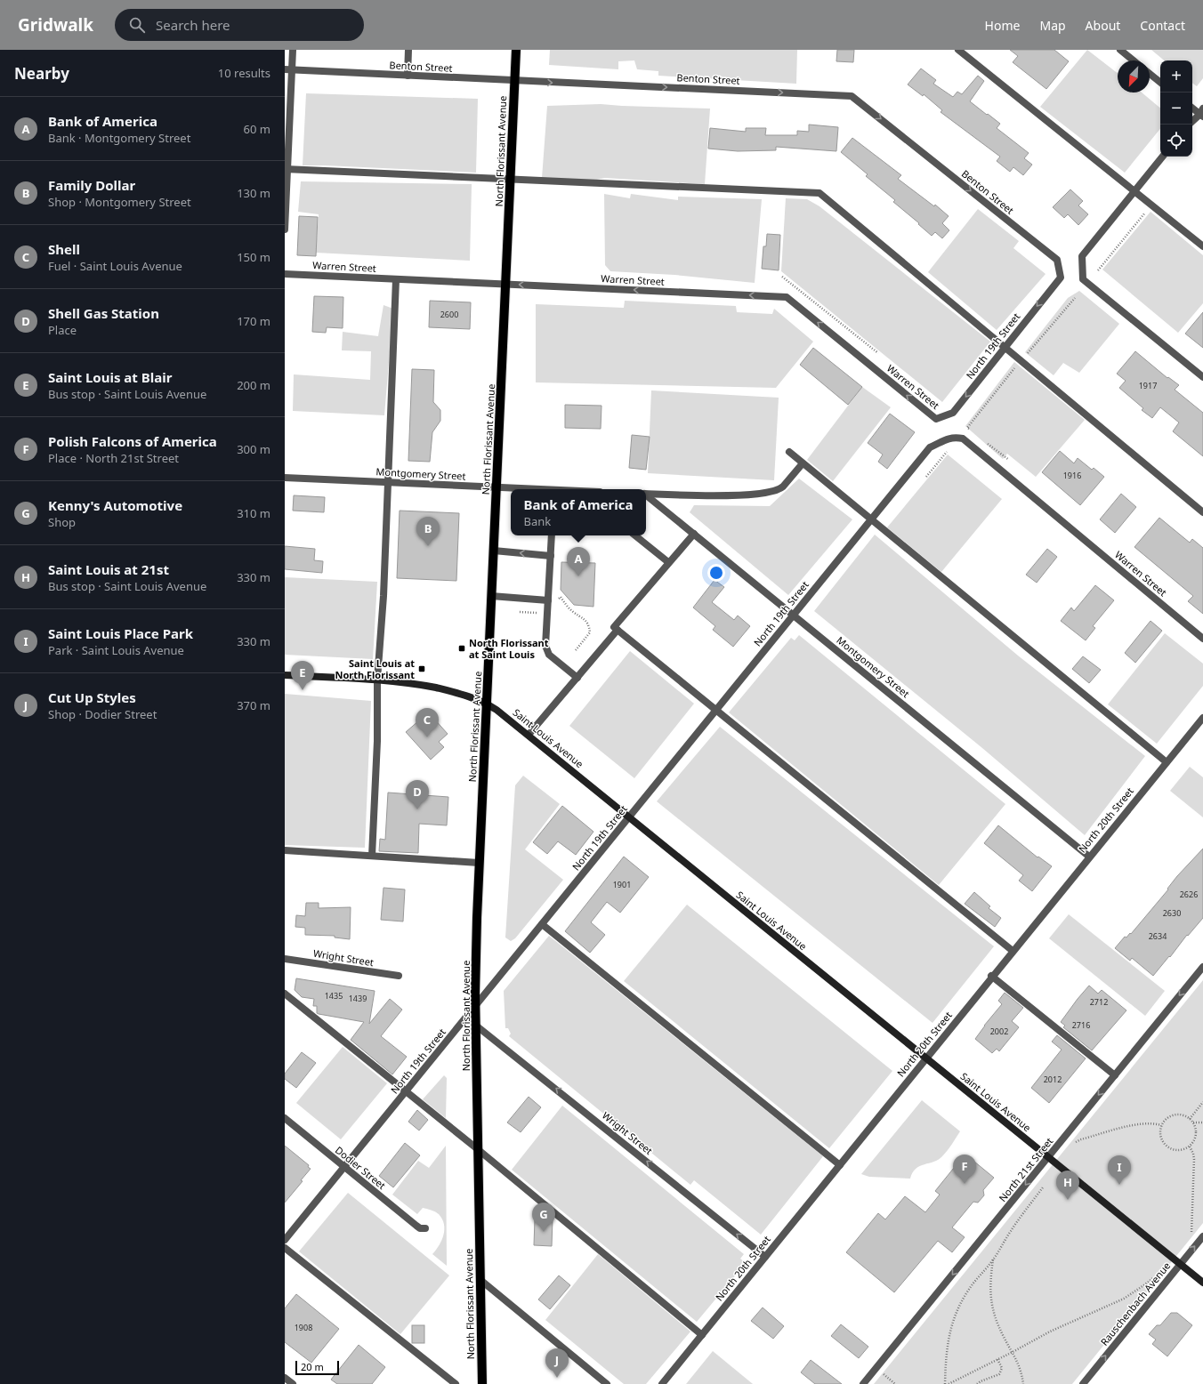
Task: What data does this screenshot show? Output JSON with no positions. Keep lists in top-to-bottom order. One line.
{"streets":{"main road":["North Florissant Avenue"],"street":["Benton Street","Warren Street","North 19th Street","Montgomery Street","Saint Louis Avenue","North 20th Street","Wright Street","Dodier Street","North 21st Street","Rauschenbach Avenue"]},"crossings":[["Benton Street","North Florissant Avenue"],["Benton Street","North 19th Street"],["North Florissant Avenue","Warren Street"],["North Florissant Avenue","North 19th Street"],["North Florissant Avenue","Montgomery Street"],["North Florissant Avenue","Saint Louis Avenue"],["North Florissant Avenue","Wright Street"],["Warren Street","North 19th Street"],["North 19th Street","Montgomery Street"],["North 19th Street","Saint Louis Avenue"],["North 19th Street","Dodier Street"],["Montgomery Street","North 20th Street"],["Saint Louis Avenue","North 20th Street"],["Saint Louis Avenue","North 21st Street"],["Saint Louis Avenue","Rauschenbach Avenue"],["North 20th Street","Wright Street"]],"one_way":["Benton Street","Warren Street","Wright Street","North 21st Street","Rauschenbach Avenue"],"places":{"transit":["North Florissant at Saint Louis","Saint Louis at North Florissant"]},"house_numbers":["2600","1917","1916","1901","2626","2630","2634","1435","1439","2712","2716","2002","2012","1908"],"scale_bar":"20 m","north":"bottom left","page":{"header":"Gridwalk","search":"Search here","nav":["Home","Map","About","Contact"],"heading":["Nearby","10 results"],"map_buttons":["+","−"],"list":[{"mark":"A","name":"Bank of America","note":"Bank · Montgomery Street","value":"60 m"},{"mark":"B","name":"Family Dollar","note":"Shop · Montgomery Street","value":"130 m"},{"mark":"C","name":"Shell","note":"Fuel · Saint Louis Avenue","value":"150 m"},{"mark":"D","name":"Shell Gas Station","note":"Place","value":"170 m"},{"mark":"E","name":"Saint Louis at Blair","note":"Bus stop · Saint Louis Avenue","value":"200 m"},{"mark":"F","name":"Polish Falcons of America","note":"Place · North 21st Street","value":"300 m"},{"mark":"G","name":"Kenny's Automotive","note":"Shop","value":"310 m"},{"mark":"H","name":"Saint Louis at 21st","note":"Bus stop · Saint Louis Avenue","value":"330 m"},{"mark":"I","name":"Saint Louis Place Park","note":"Park · Saint Louis Avenue","value":"330 m"},{"mark":"J","name":"Cut Up Styles","note":"Shop · Dodier Street","value":"370 m"}],"popup":["Bank of America","Bank"],"pins":["B","A","E","C","D","F","I","H","G","J"],"scale":"20 m"}}
